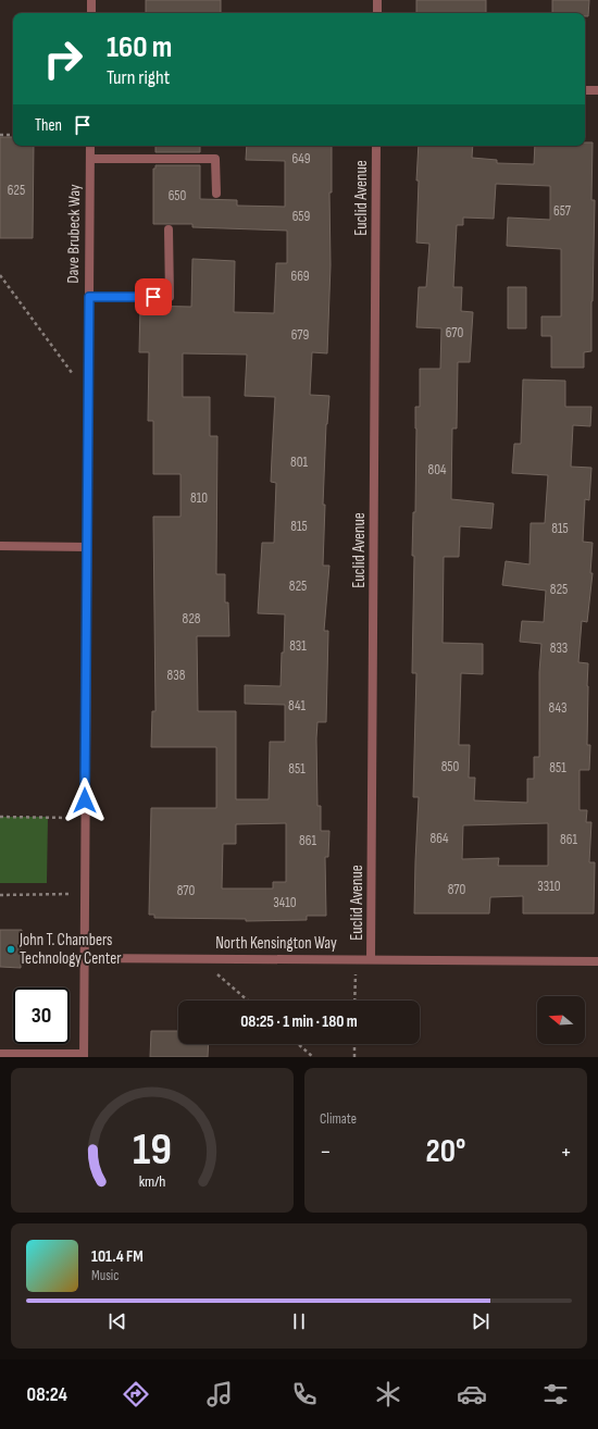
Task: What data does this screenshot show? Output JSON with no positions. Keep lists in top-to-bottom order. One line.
{"streets":{"street":["Euclid Avenue","Dave Brubeck Way","North Kensington Way"]},"crossings":[["Euclid Avenue","North Kensington Way"],["Dave Brubeck Way","North Kensington Way"]],"places":["John T. Chambers Technology Center"],"house_numbers":["649","625","650","657","659","669","670","679","801","804","810","815","815","825","825","828","831","833","838","841","843","850","851","851","864","861","861","3310","870","870","3410"],"north":"left","page":{"turn":["160 m","Turn right"],"then":"Then","limit":"30","trip":"08:25 · 1 min · 180 m","tile":"Climate","heat":["−","20°","+"],"song":["101.4 FM","Music"],"tabs":"08:24","gauge":["19","km/h"]}}
